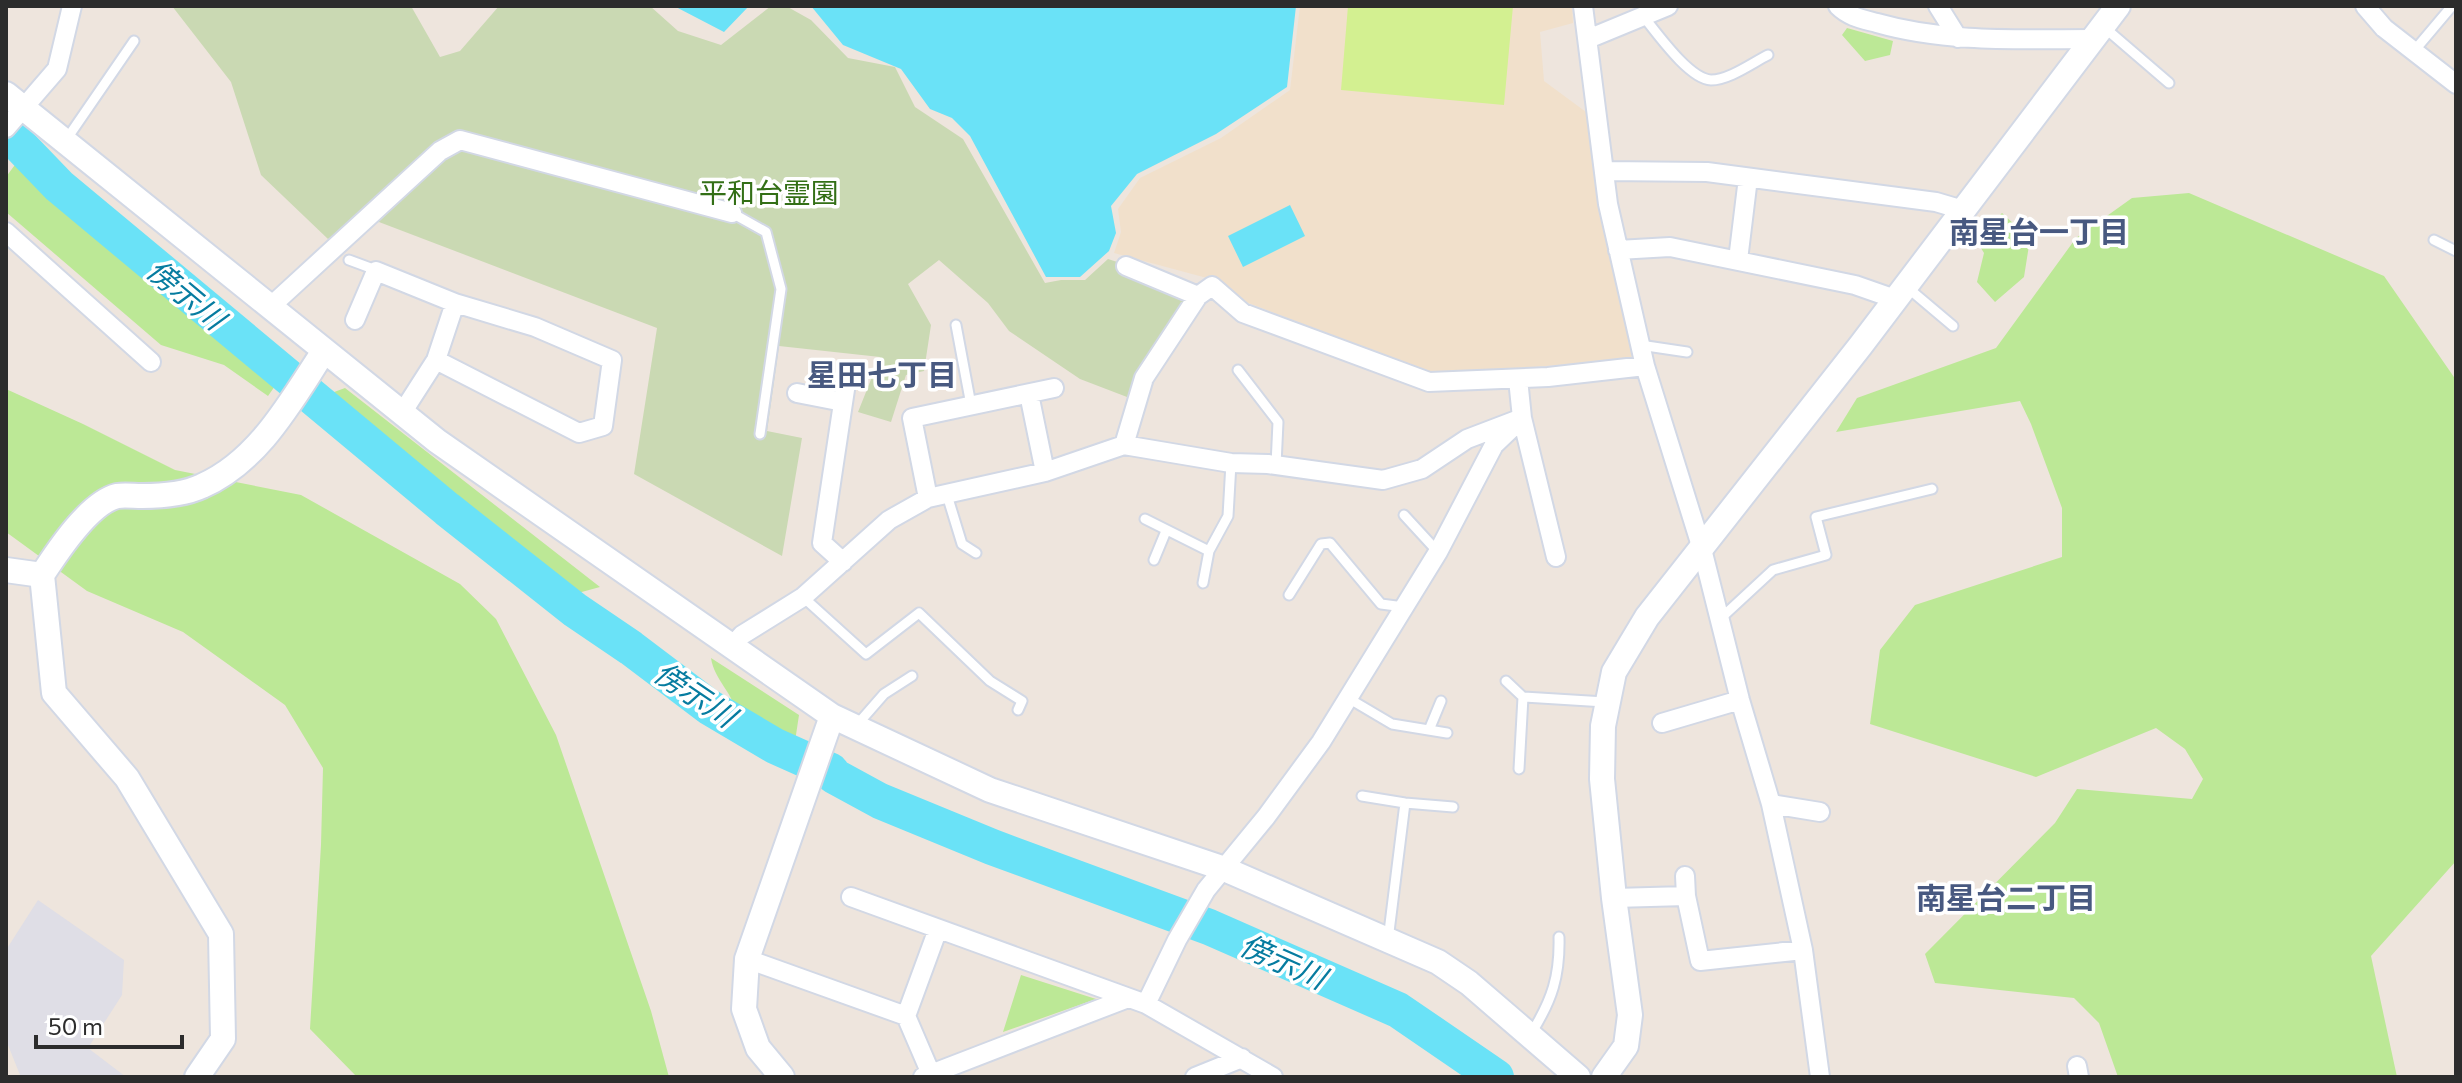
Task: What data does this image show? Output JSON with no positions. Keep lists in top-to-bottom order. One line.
{"districts":["南星台一丁目","星田七丁目","南星台二丁目"],"water":["傍示川"],"parks":["平和台霊園"],"scale_bar":"50 m"}
